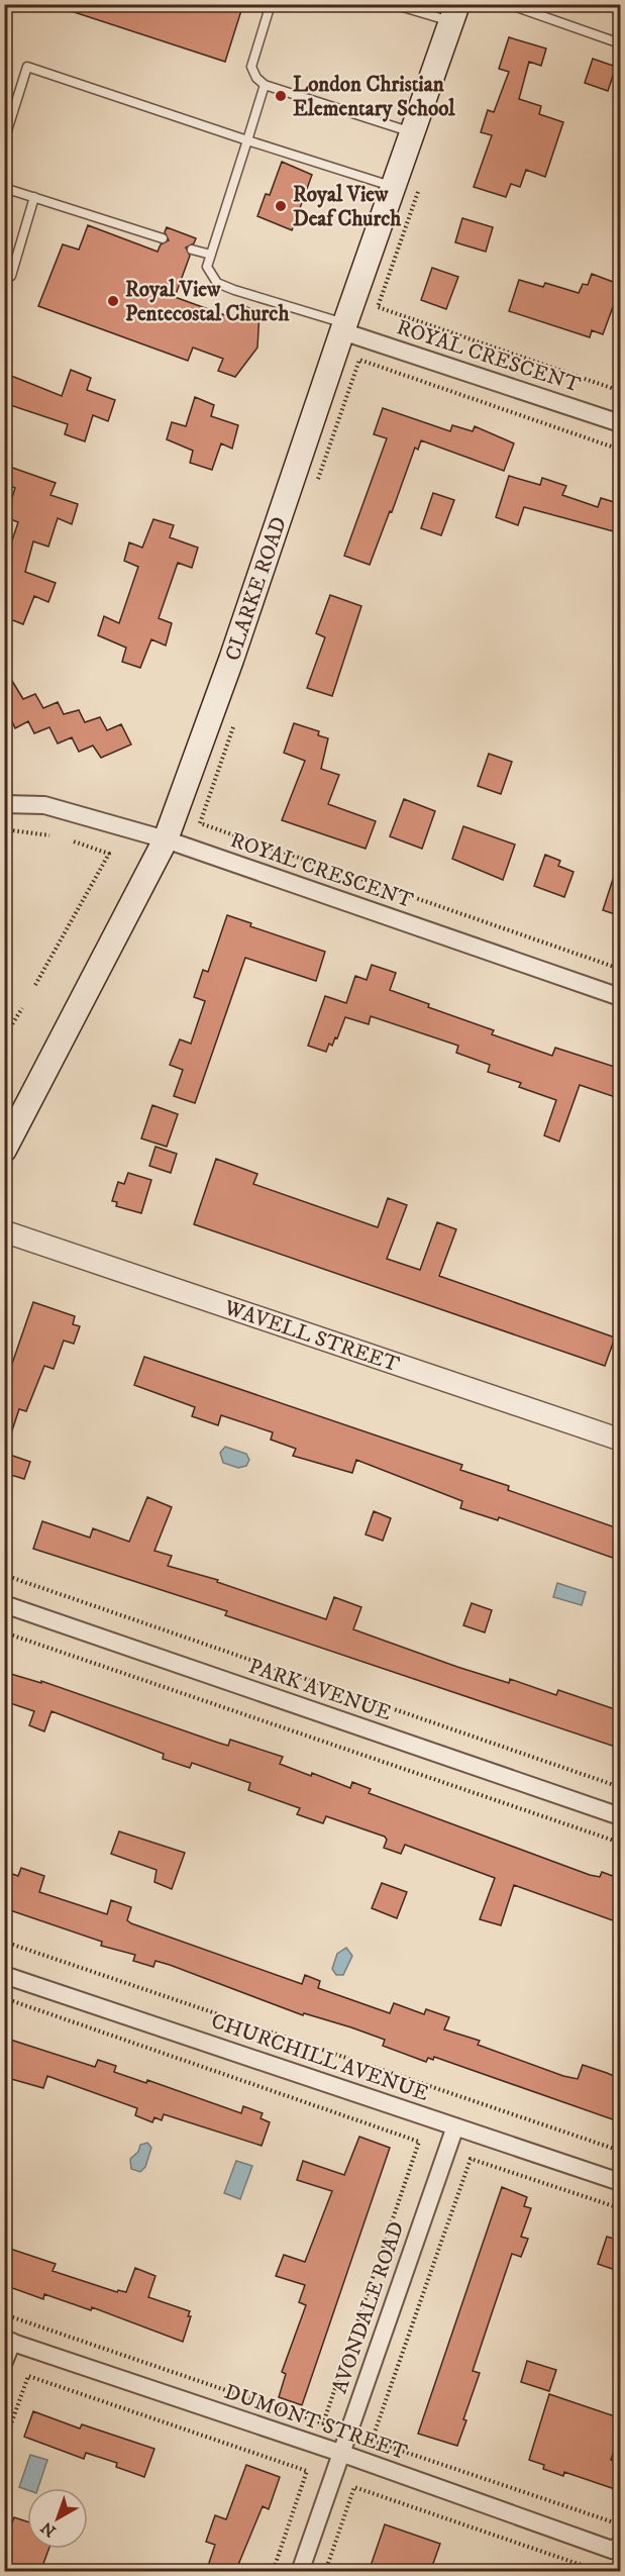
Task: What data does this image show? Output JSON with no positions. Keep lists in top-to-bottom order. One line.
{"streets":{"main road":["CLARKE ROAD"],"street":["ROYAL CRESCENT","WAVELL STREET","PARK AVENUE","CHURCHILL AVENUE","AVONDALE ROAD","DUMONT STREET"]},"crossings":[["ROYAL CRESCENT","CLARKE ROAD"],["CHURCHILL AVENUE","AVONDALE ROAD"],["AVONDALE ROAD","DUMONT STREET"]],"places":["London Christian Elementary School","Royal View Deaf Church","Royal View Pentecostal Church"],"north":"bottom left"}
